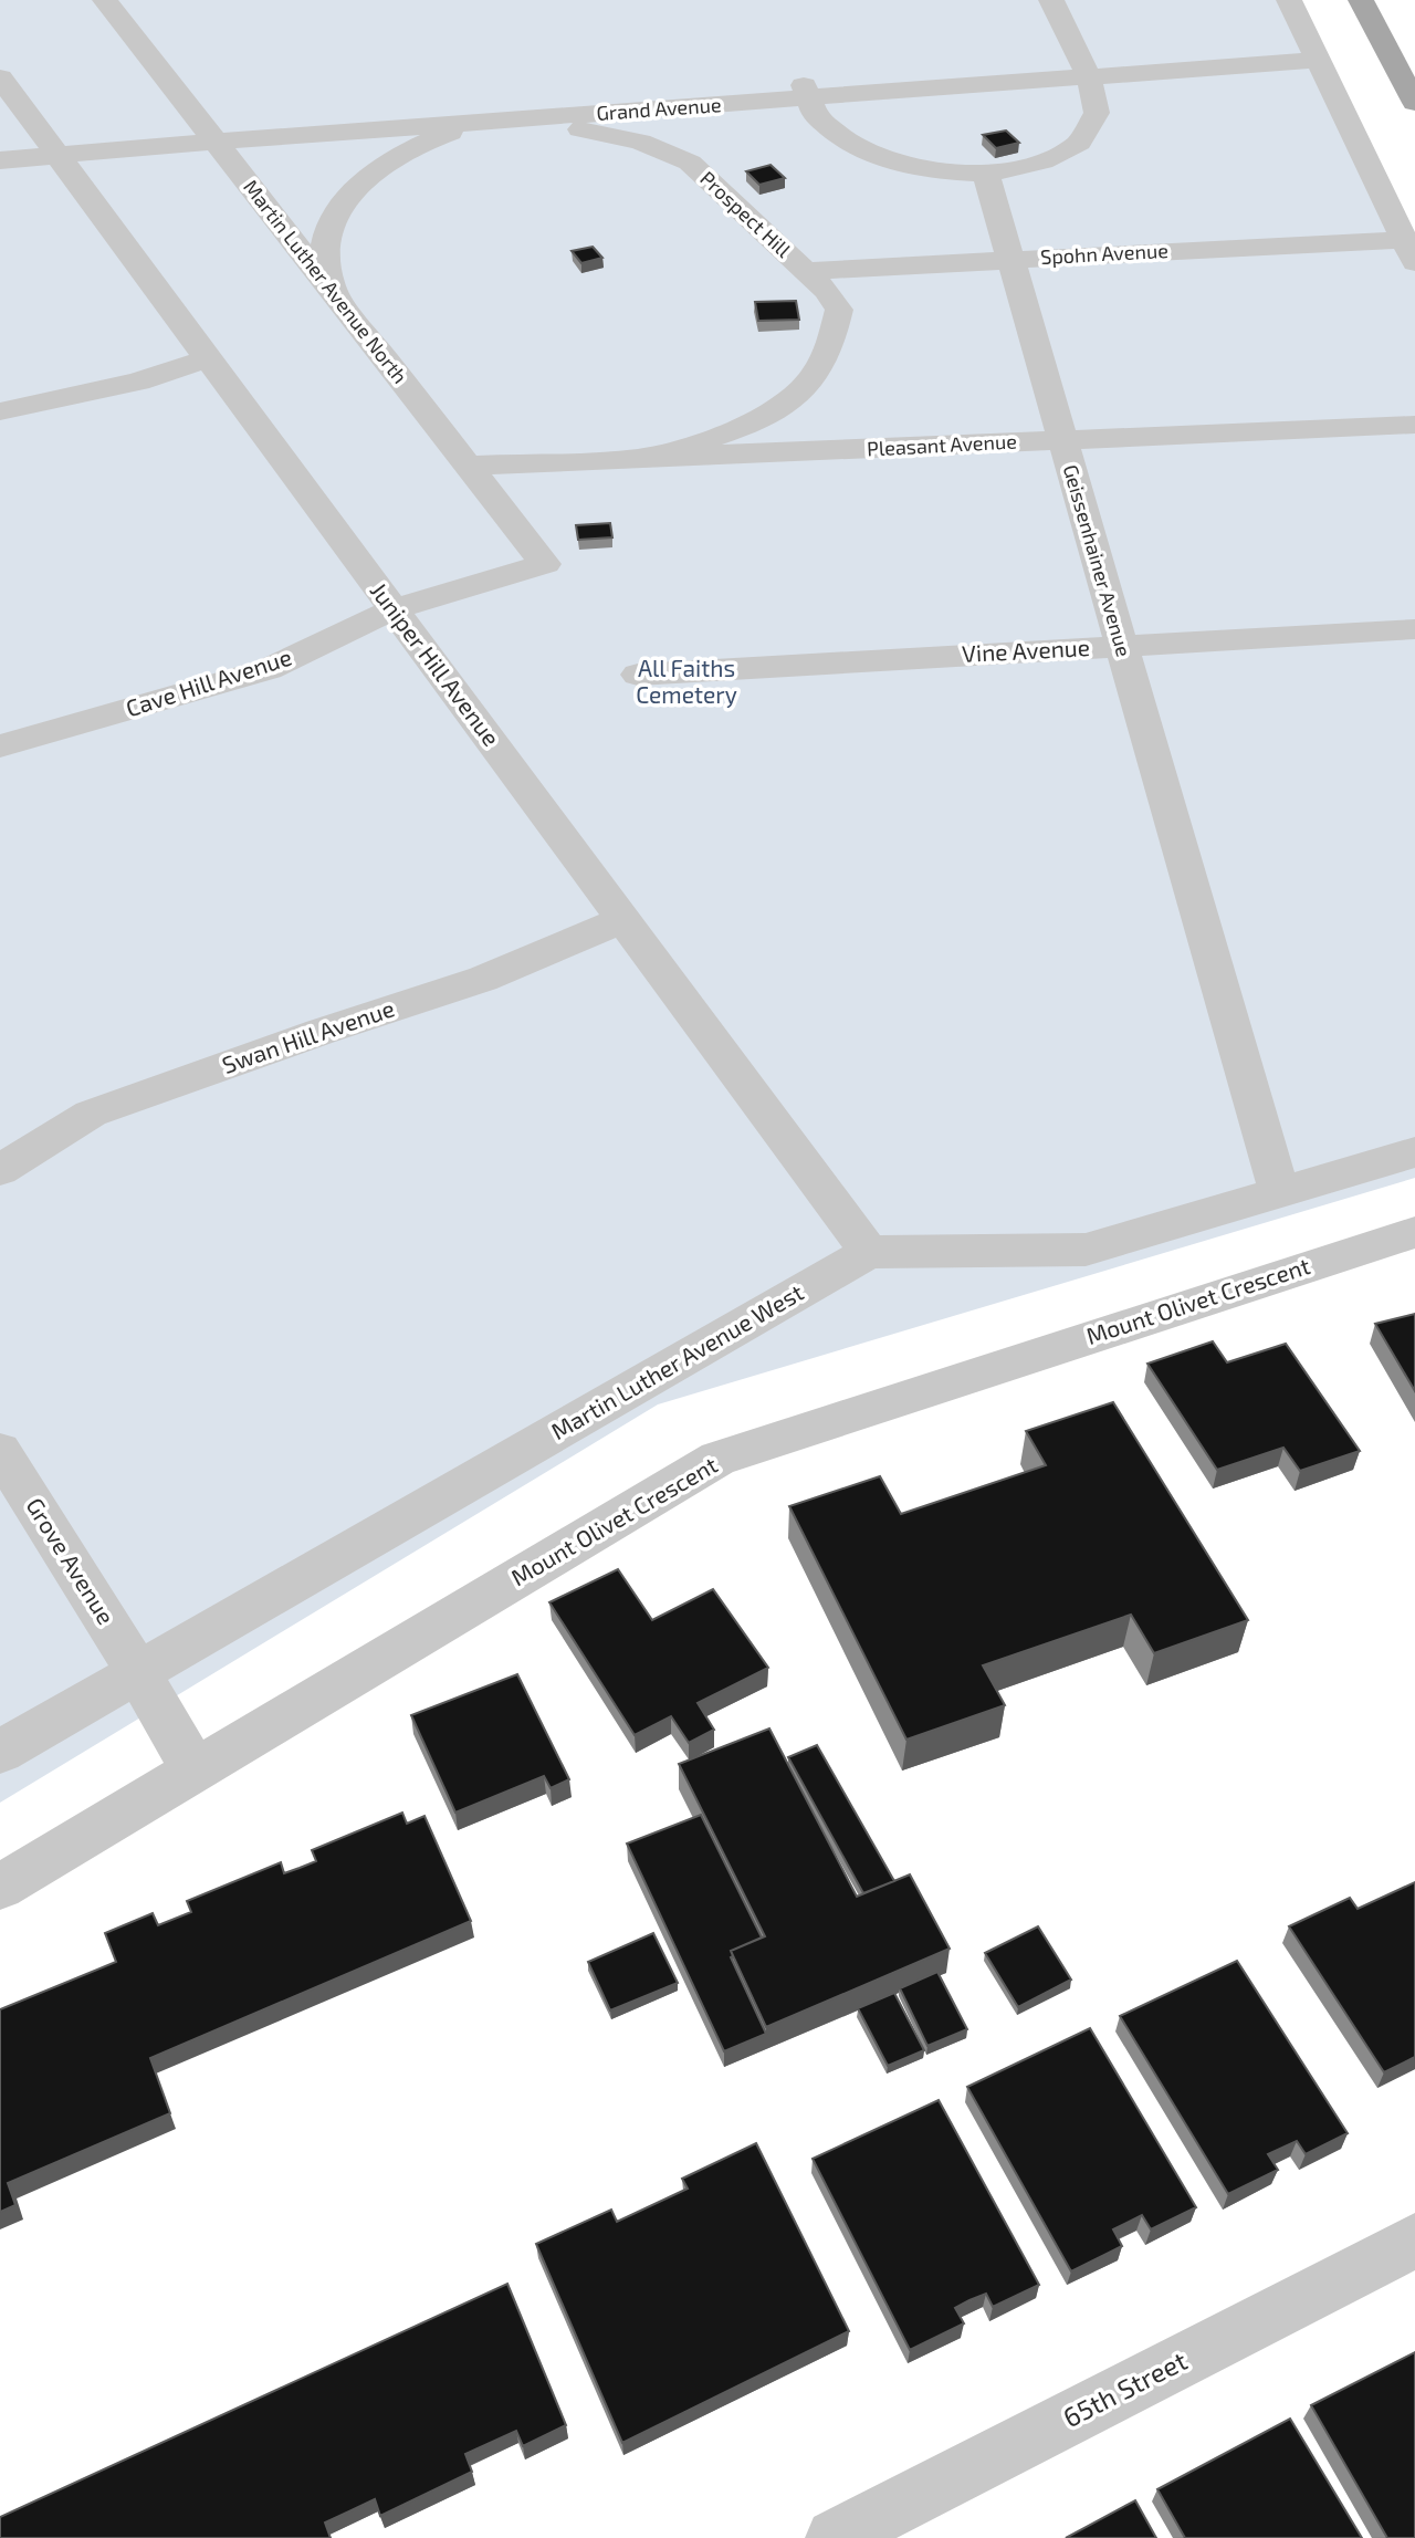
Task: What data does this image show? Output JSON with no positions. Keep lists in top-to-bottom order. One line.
{"streets":{"street":["Grand Avenue","Prospect Hill","Spohn Avenue","Martin Luther Avenue North","Pleasant Avenue","Geissenhainer Avenue","Vine Avenue","Juniper Hill Avenue","Cave Hill Avenue","Swan Hill Avenue","Mount Olivet Crescent","Martin Luther Avenue West","Grove Avenue","65th Street"]},"crossings":[["Grand Avenue","Prospect Hill"],["Grand Avenue","Martin Luther Avenue North"],["Grand Avenue","Juniper Hill Avenue"],["Prospect Hill","Spohn Avenue"],["Prospect Hill","Martin Luther Avenue North"],["Prospect Hill","Pleasant Avenue"],["Spohn Avenue","Geissenhainer Avenue"],["Martin Luther Avenue North","Pleasant Avenue"],["Martin Luther Avenue North","Cave Hill Avenue"],["Pleasant Avenue","Geissenhainer Avenue"],["Geissenhainer Avenue","Vine Avenue"],["Geissenhainer Avenue","Martin Luther Avenue West"],["Juniper Hill Avenue","Cave Hill Avenue"],["Juniper Hill Avenue","Swan Hill Avenue"],["Juniper Hill Avenue","Martin Luther Avenue West"],["Mount Olivet Crescent","Grove Avenue"],["Martin Luther Avenue West","Grove Avenue"]],"parks":["All Faiths Cemetery"]}
